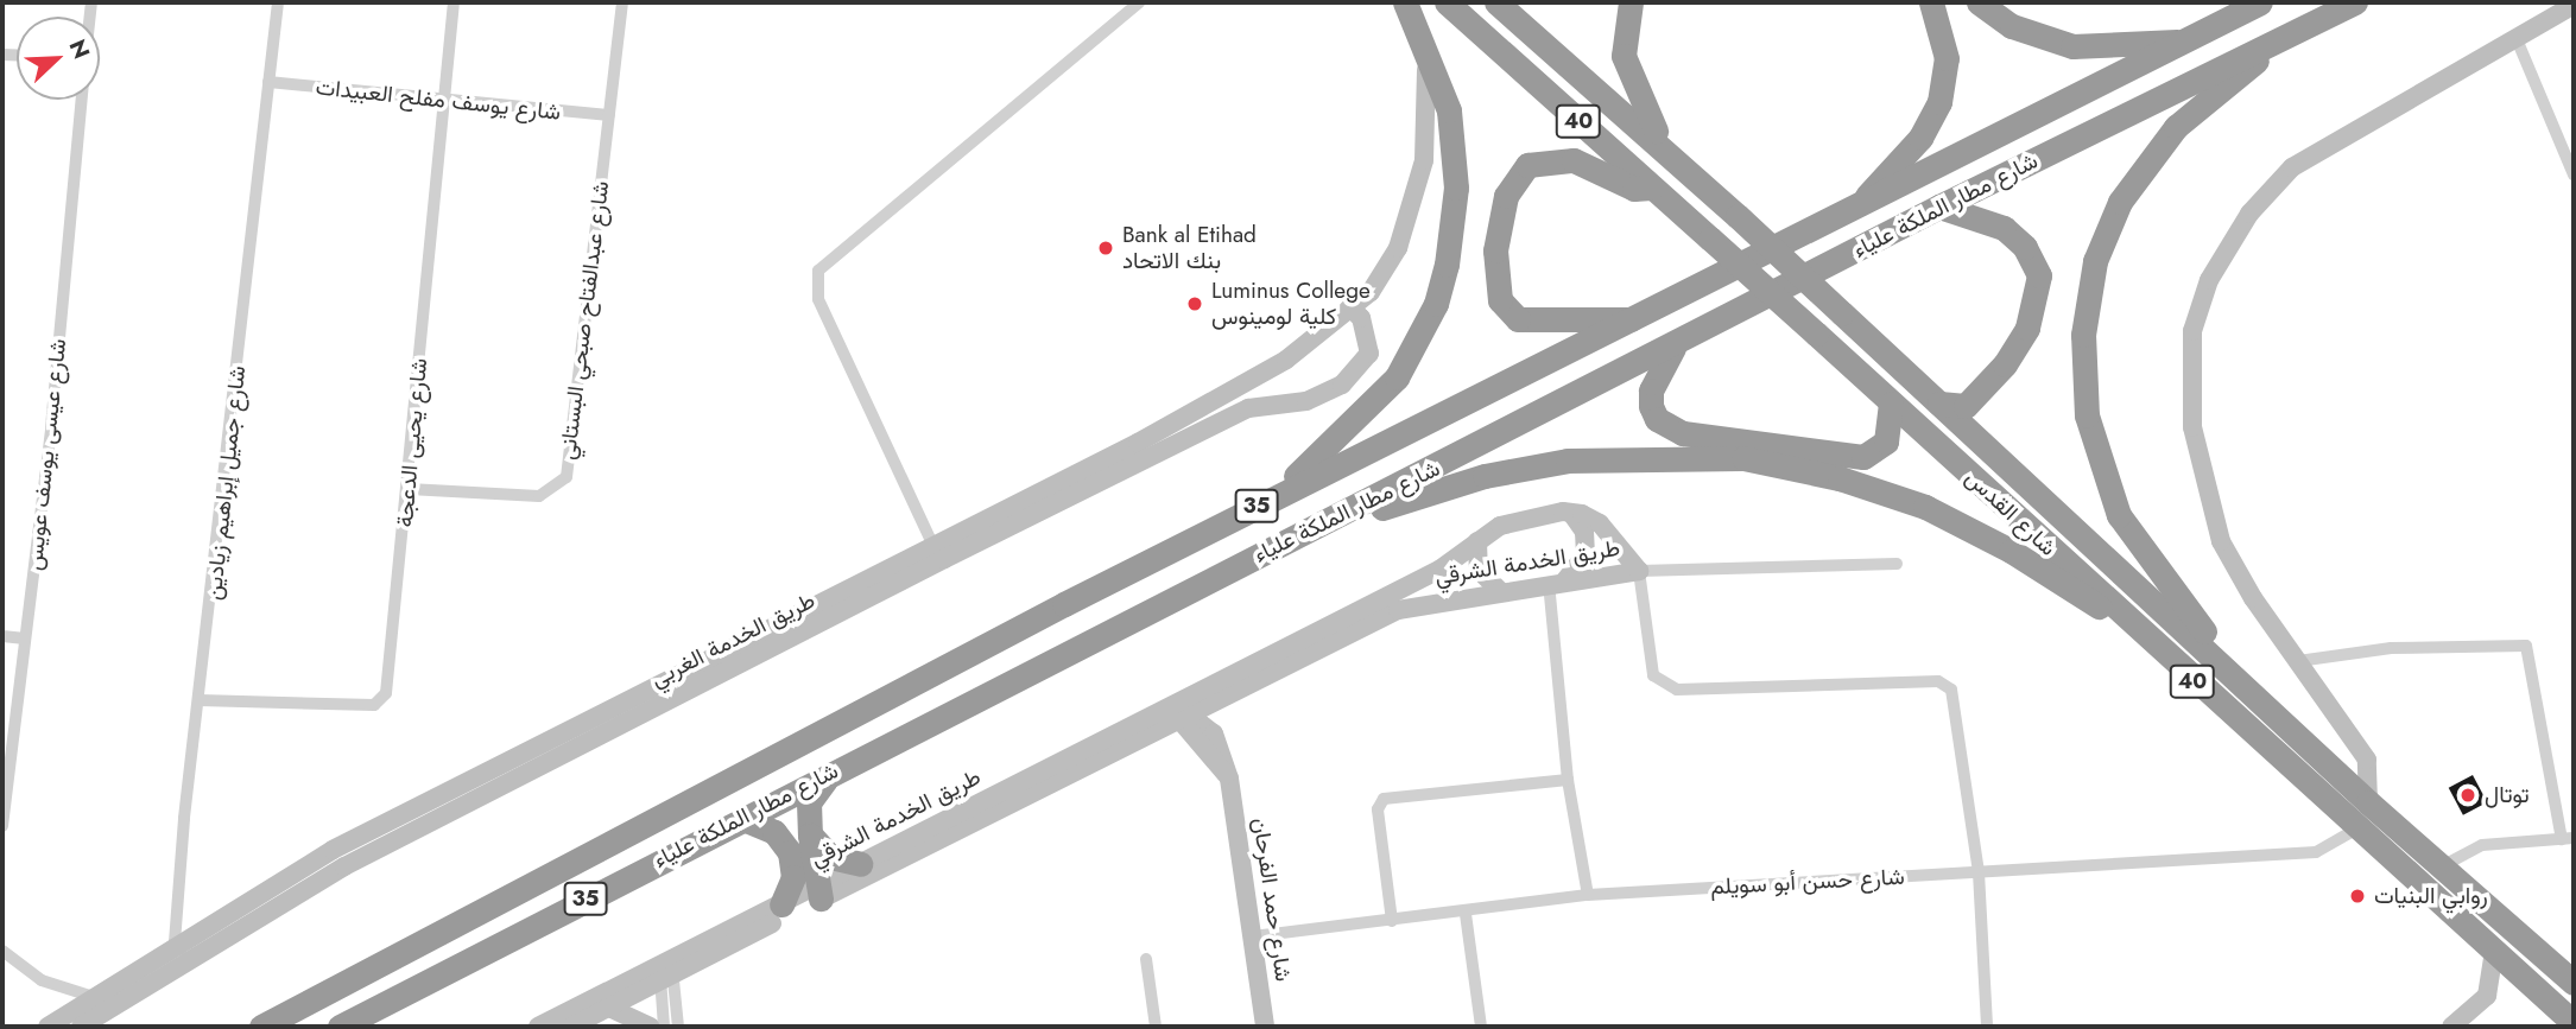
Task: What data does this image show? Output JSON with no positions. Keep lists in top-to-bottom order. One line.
{"streets":{"highway":["40","شارع مطار الملكة علياء","35","شارع القدس"],"street":["شارع يوسف مفلح العبيدات","شارع عبدالفتاح صبحي البستاني","شارع يحيى الدعجة","شارع عيسى يوسف عويس","شارع جميل إبراهيم زيادين","طريق الخدمة الشرقي","طريق الخدمة الغربي","شارع حسن أبو سويلم","شارع حمد الفرحان"]},"crossings":[["شارع يوسف مفلح العبيدات","شارع عبدالفتاح صبحي البستاني"],["شارع يوسف مفلح العبيدات","شارع يحيى الدعجة"],["شارع يوسف مفلح العبيدات","شارع جميل إبراهيم زيادين"],["شارع عبدالفتاح صبحي البستاني","شارع يحيى الدعجة"],["شارع يحيى الدعجة","شارع جميل إبراهيم زيادين"],["شارع جميل إبراهيم زيادين","طريق الخدمة الغربي"],["شارع القدس","شارع حسن أبو سويلم"],["طريق الخدمة الشرقي","شارع حمد الفرحان"],["شارع حسن أبو سويلم","شارع حمد الفرحان"]],"places":["Bank al Etihad بنك الاتحاد","Luminus College كلية لومينوس","توتال","روابي البنيات"],"north":"top right"}
